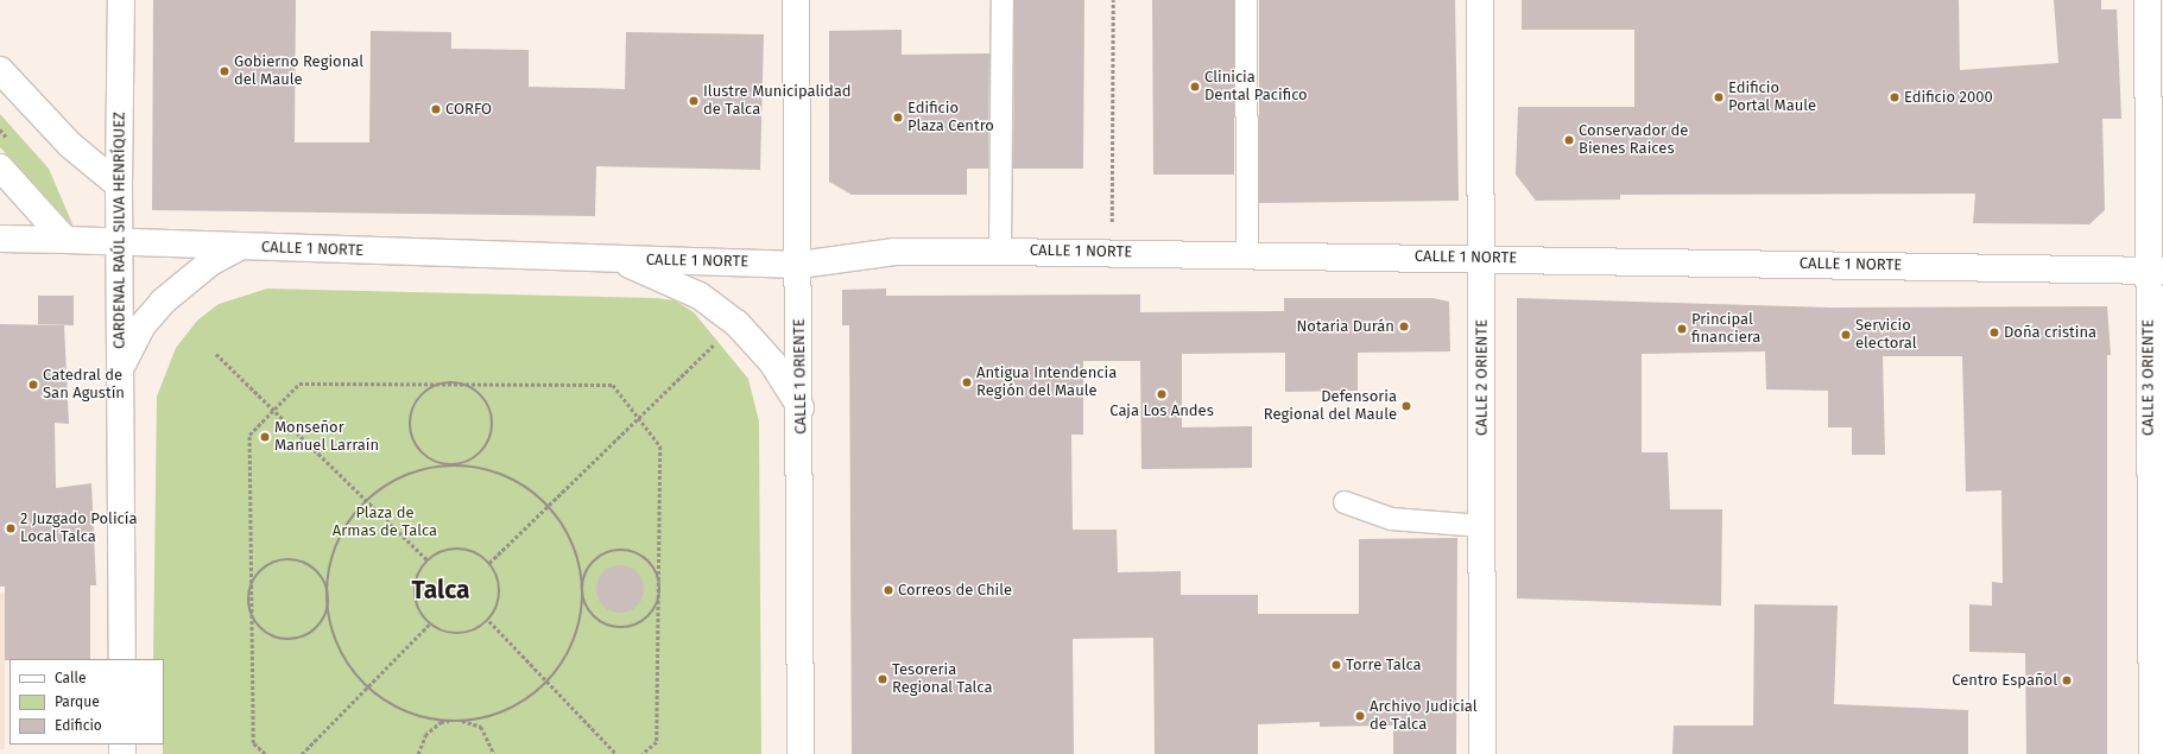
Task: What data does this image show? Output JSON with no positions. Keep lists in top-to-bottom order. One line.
{"streets":{"main road":["CARDENAL RAÚL SILVA HENRÍQUEZ","CALLE 1 NORTE","CALLE 1 ORIENTE","CALLE 2 ORIENTE","CALLE 3 ORIENTE"]},"crossings":[["CARDENAL RAÚL SILVA HENRÍQUEZ","CALLE 1 NORTE"],["CALLE 1 NORTE","CALLE 1 ORIENTE"],["CALLE 1 NORTE","CALLE 2 ORIENTE"],["CALLE 1 NORTE","CALLE 3 ORIENTE"]],"districts":["Talca"],"parks":["Plaza de Armas de Talca"],"places":["Gobierno Regional del Maule","Clinicia Dental Pacifico","Edificio Portal Maule","Edificio 2000","Ilustre Municipalidad de Talca","CORFO","Edificio Plaza Centro","Conservador de Bienes Raices","Notaria Durán","Principal financiera","Doña cristina","Servicio electoral","Antigua Intendencia Región del Maule","Catedral de San Agustín","Caja Los Andes","Defensoria Regional del Maule","Monseñor Manuel Larraín","2 Juzgado Policía Local Talca","Correos de Chile","Torre Talca","Tesoreria Regional Talca","Centro Español","Archivo Judicial de Talca"],"legend":["Calle","Parque","Edificio"]}
